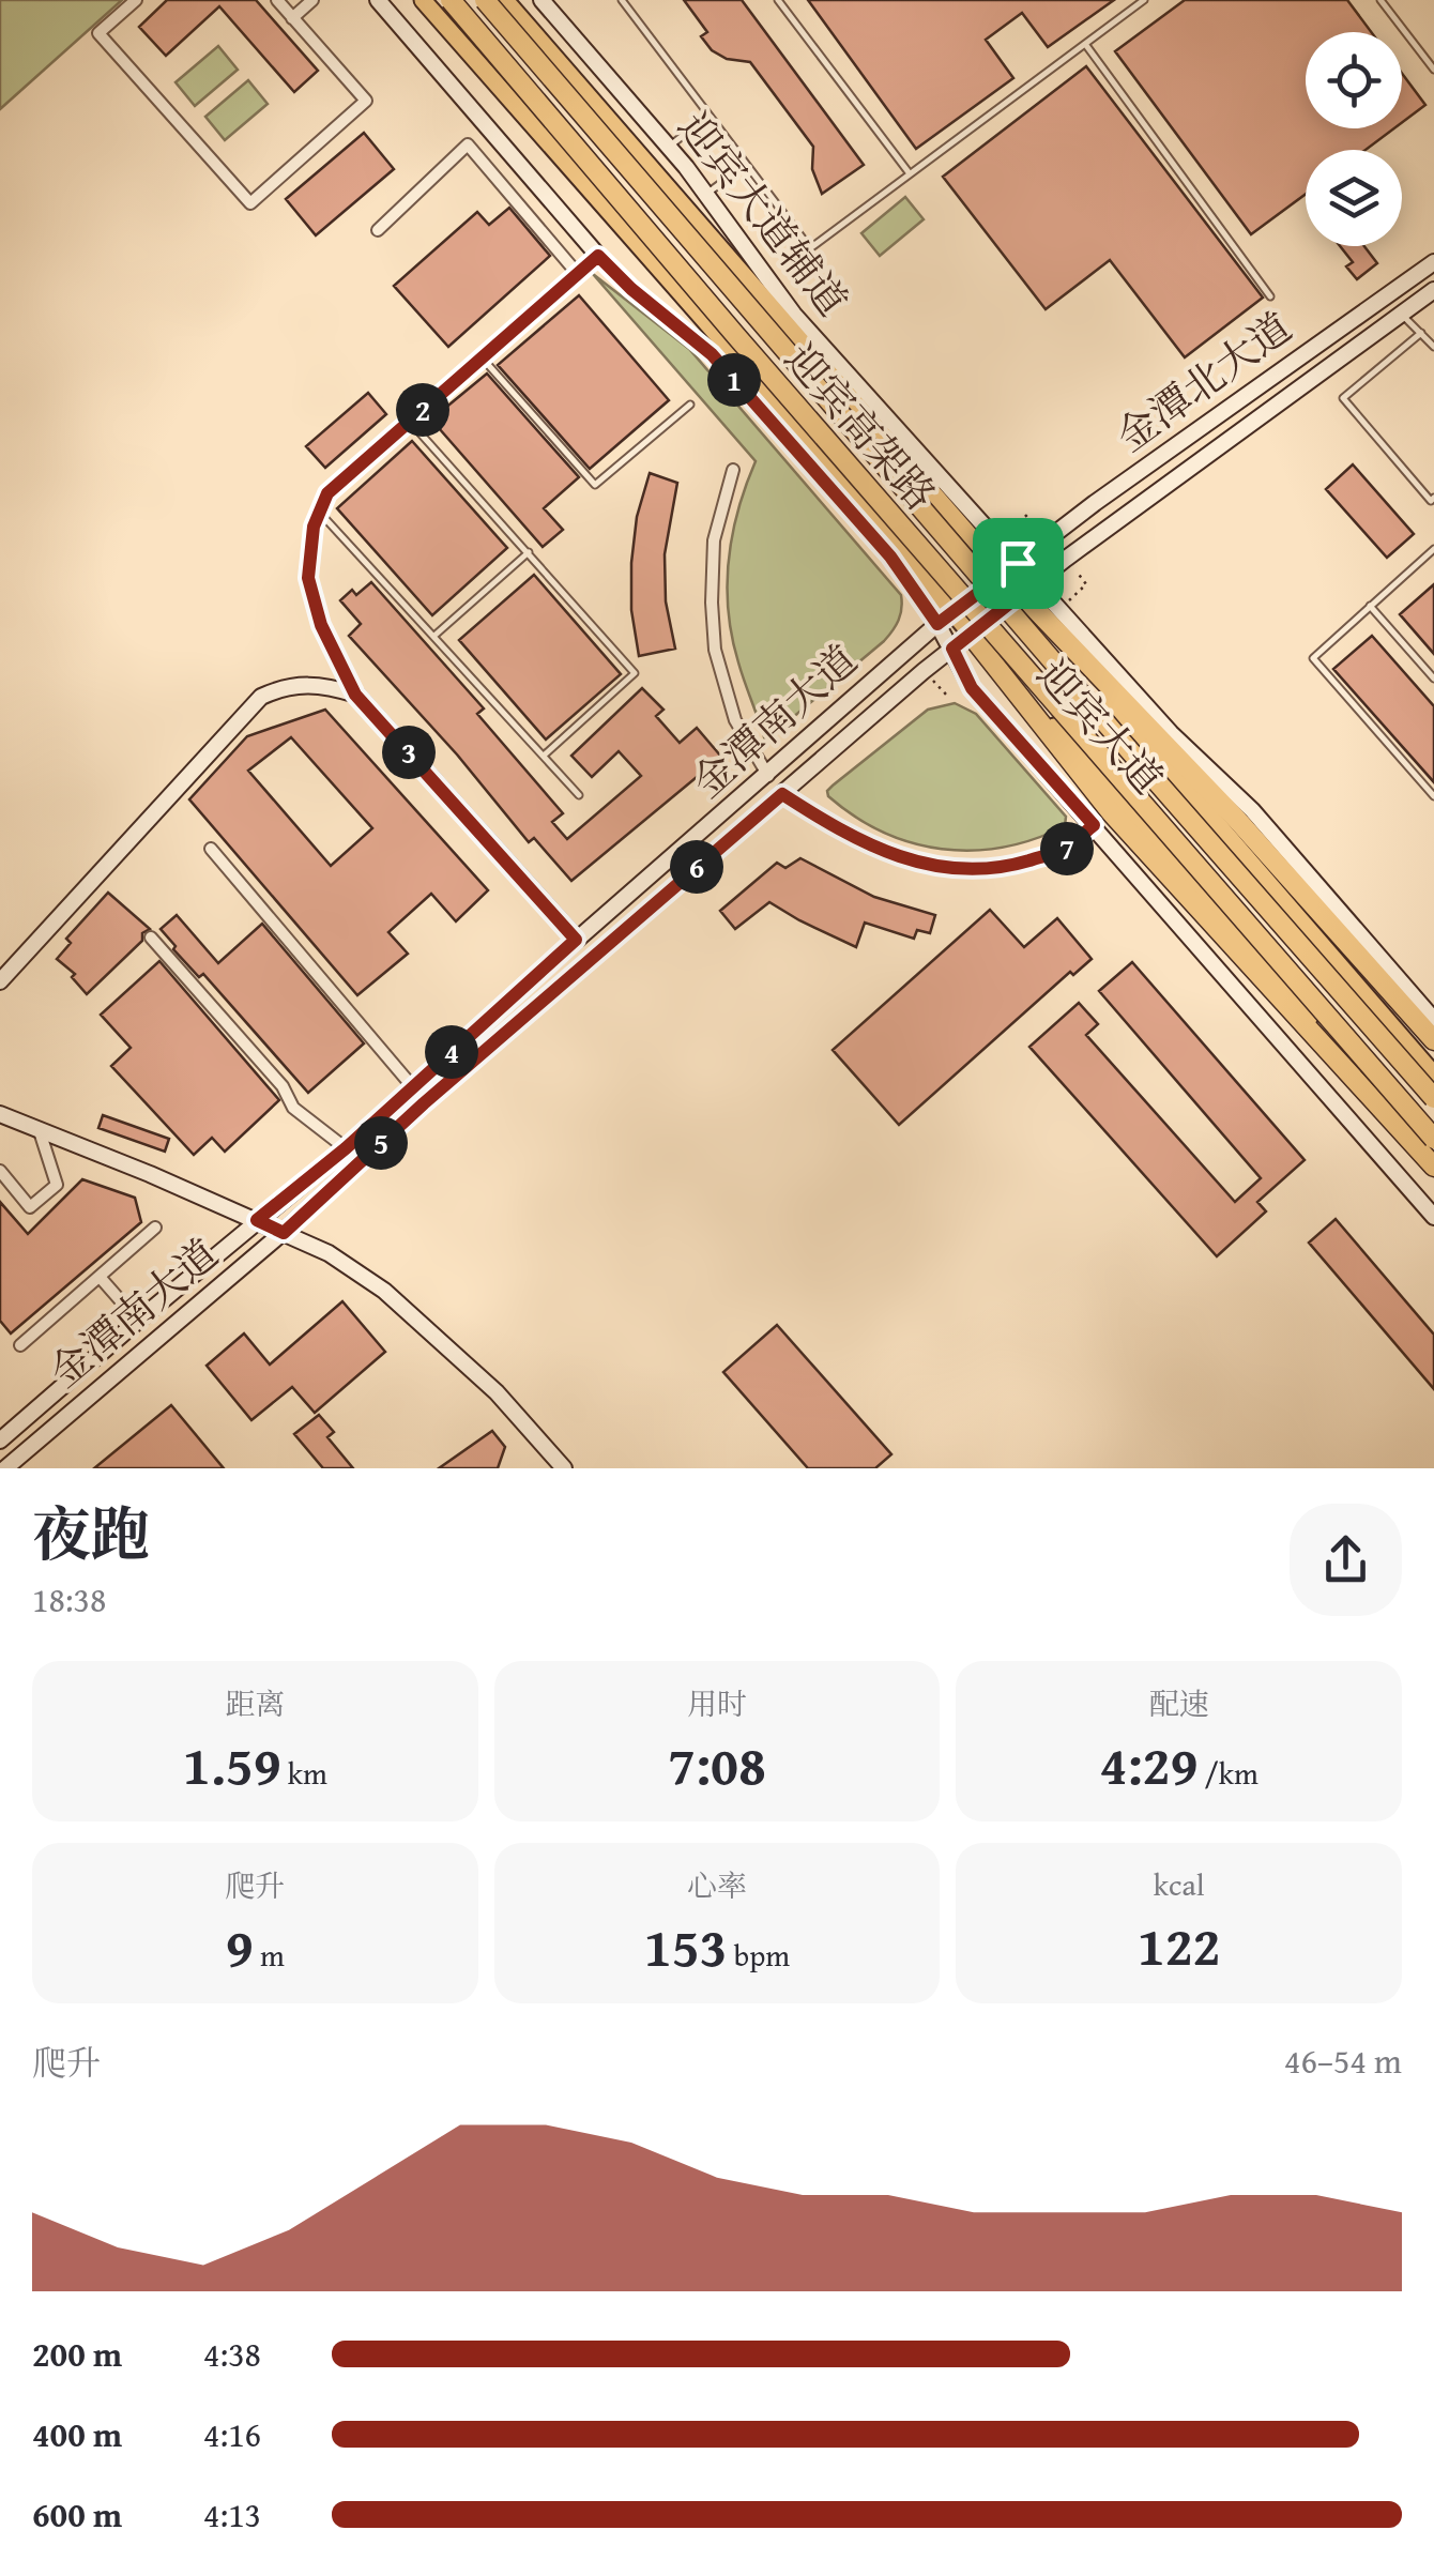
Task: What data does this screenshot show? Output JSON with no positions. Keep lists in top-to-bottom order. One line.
{"streets":{"highway":["迎宾高架路"],"main road":["迎宾大道"],"street":["迎宾大道辅道","金潭北大道","金潭南大道"]},"crossings":[["迎宾大道辅道","金潭北大道"],["迎宾大道辅道","金潭南大道"],["迎宾大道辅道","迎宾大道"],["金潭北大道","金潭南大道"],["金潭北大道","迎宾大道"],["金潭南大道","迎宾大道"]],"page":{"pins":["1","2","3","7","6","4","5"],"heading":["夜跑","18:38"],"stats":[["距离","1.59 km"],["用时","7:08"],["配速","4:29 /km"],["爬升","9 m"],["心率","153 bpm"],["kcal","122"]],"chart":["爬升","46–54 m"],"list":[{"name":"200 m","note":"4:38"},{"name":"400 m","note":"4:16"},{"name":"600 m","note":"4:13"}]}}
